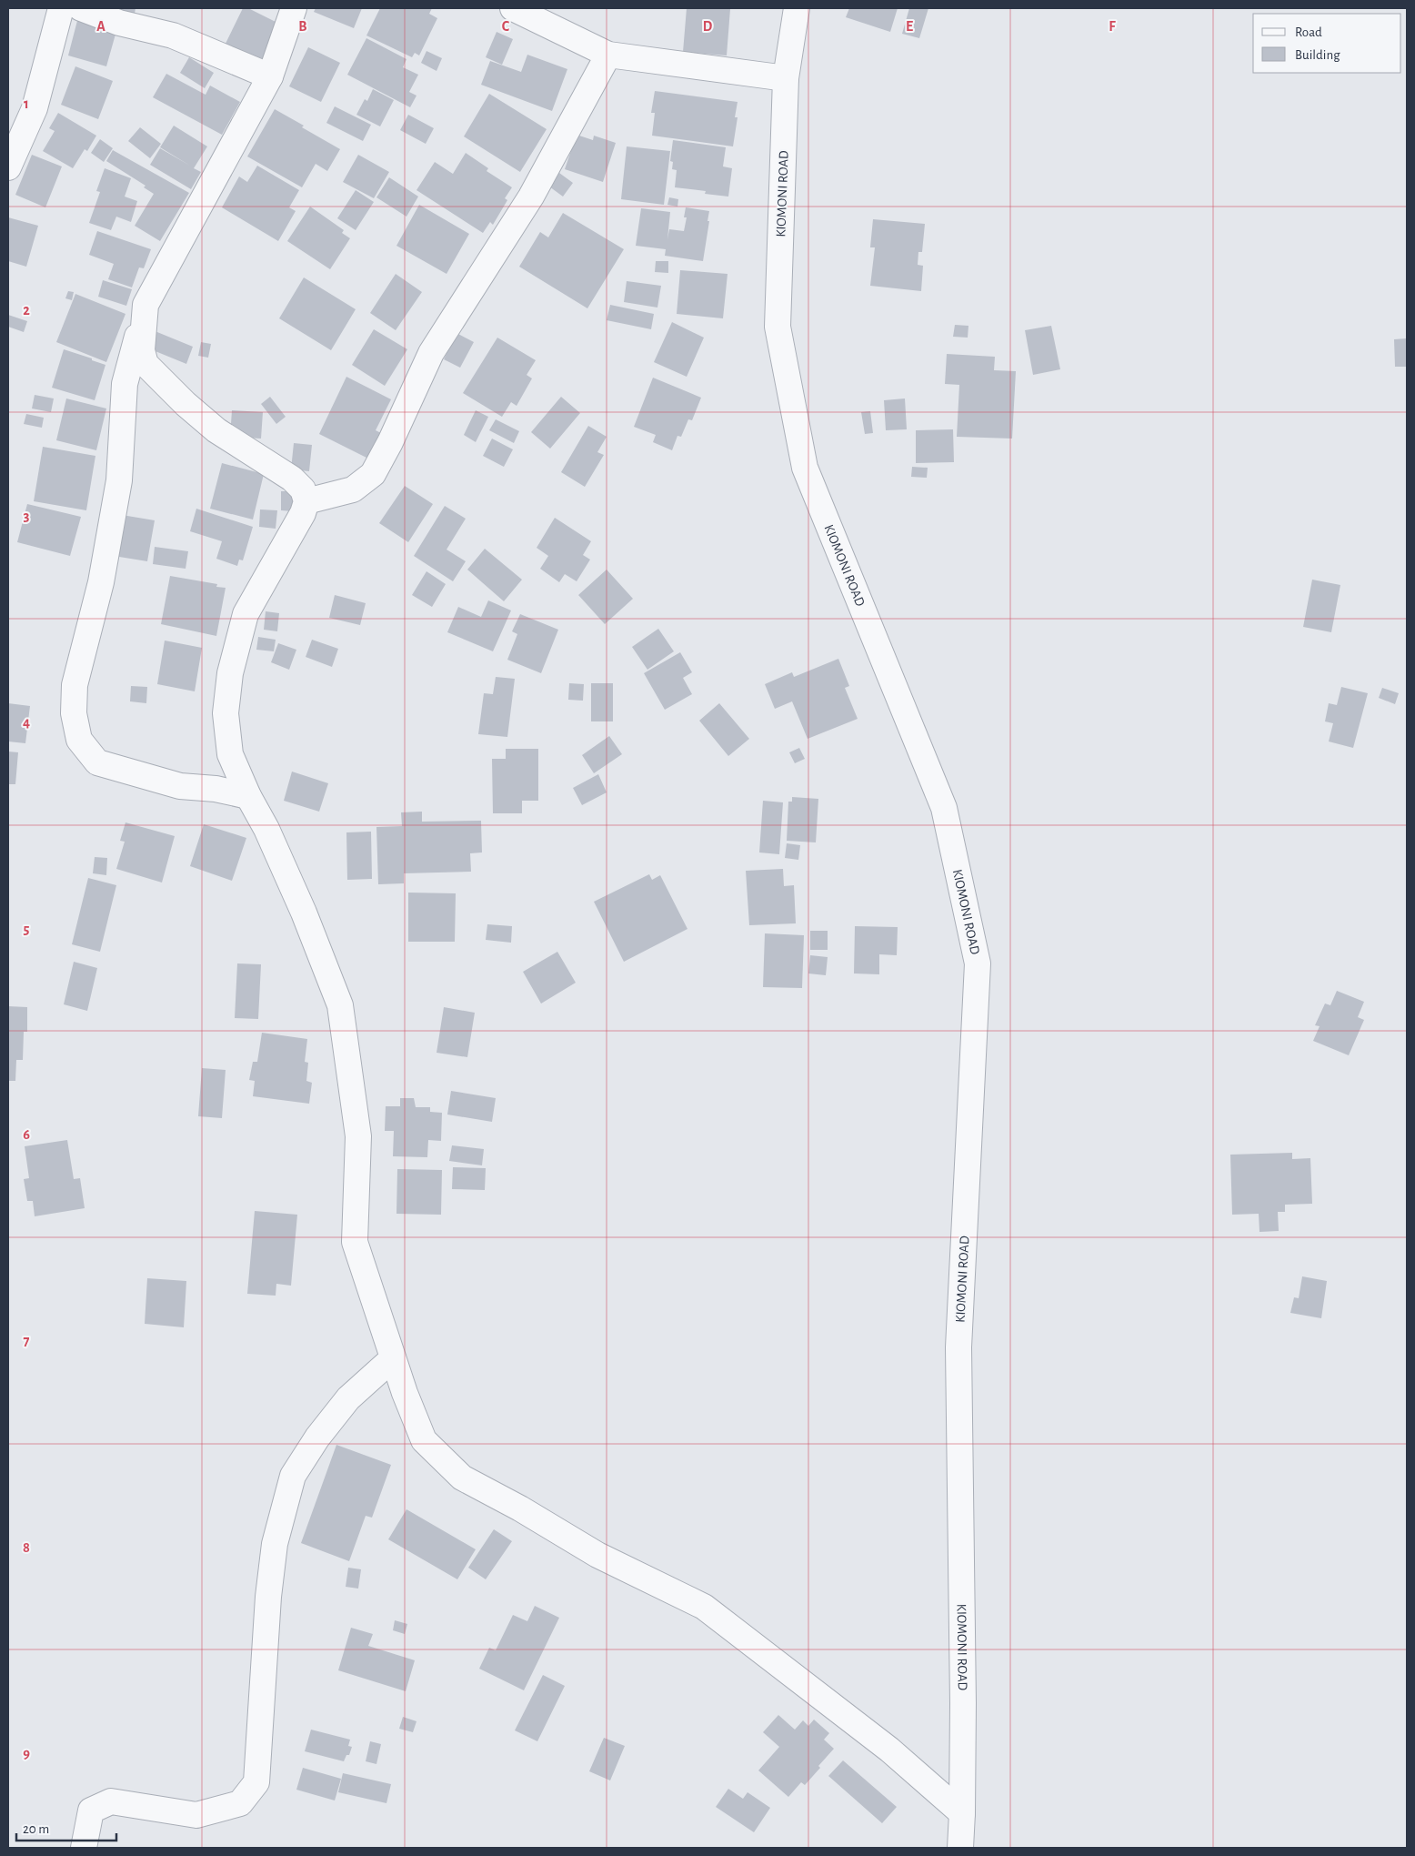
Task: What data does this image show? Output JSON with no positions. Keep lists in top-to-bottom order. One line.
{"streets":{"street":["KIOMONI ROAD"]},"legend":["Road","Building"],"scale_bar":"20 m","grid":{"columns":["A","B","C","D","E","F"],"rows":["1","2","3","4","5","6","7","8","9"]}}
